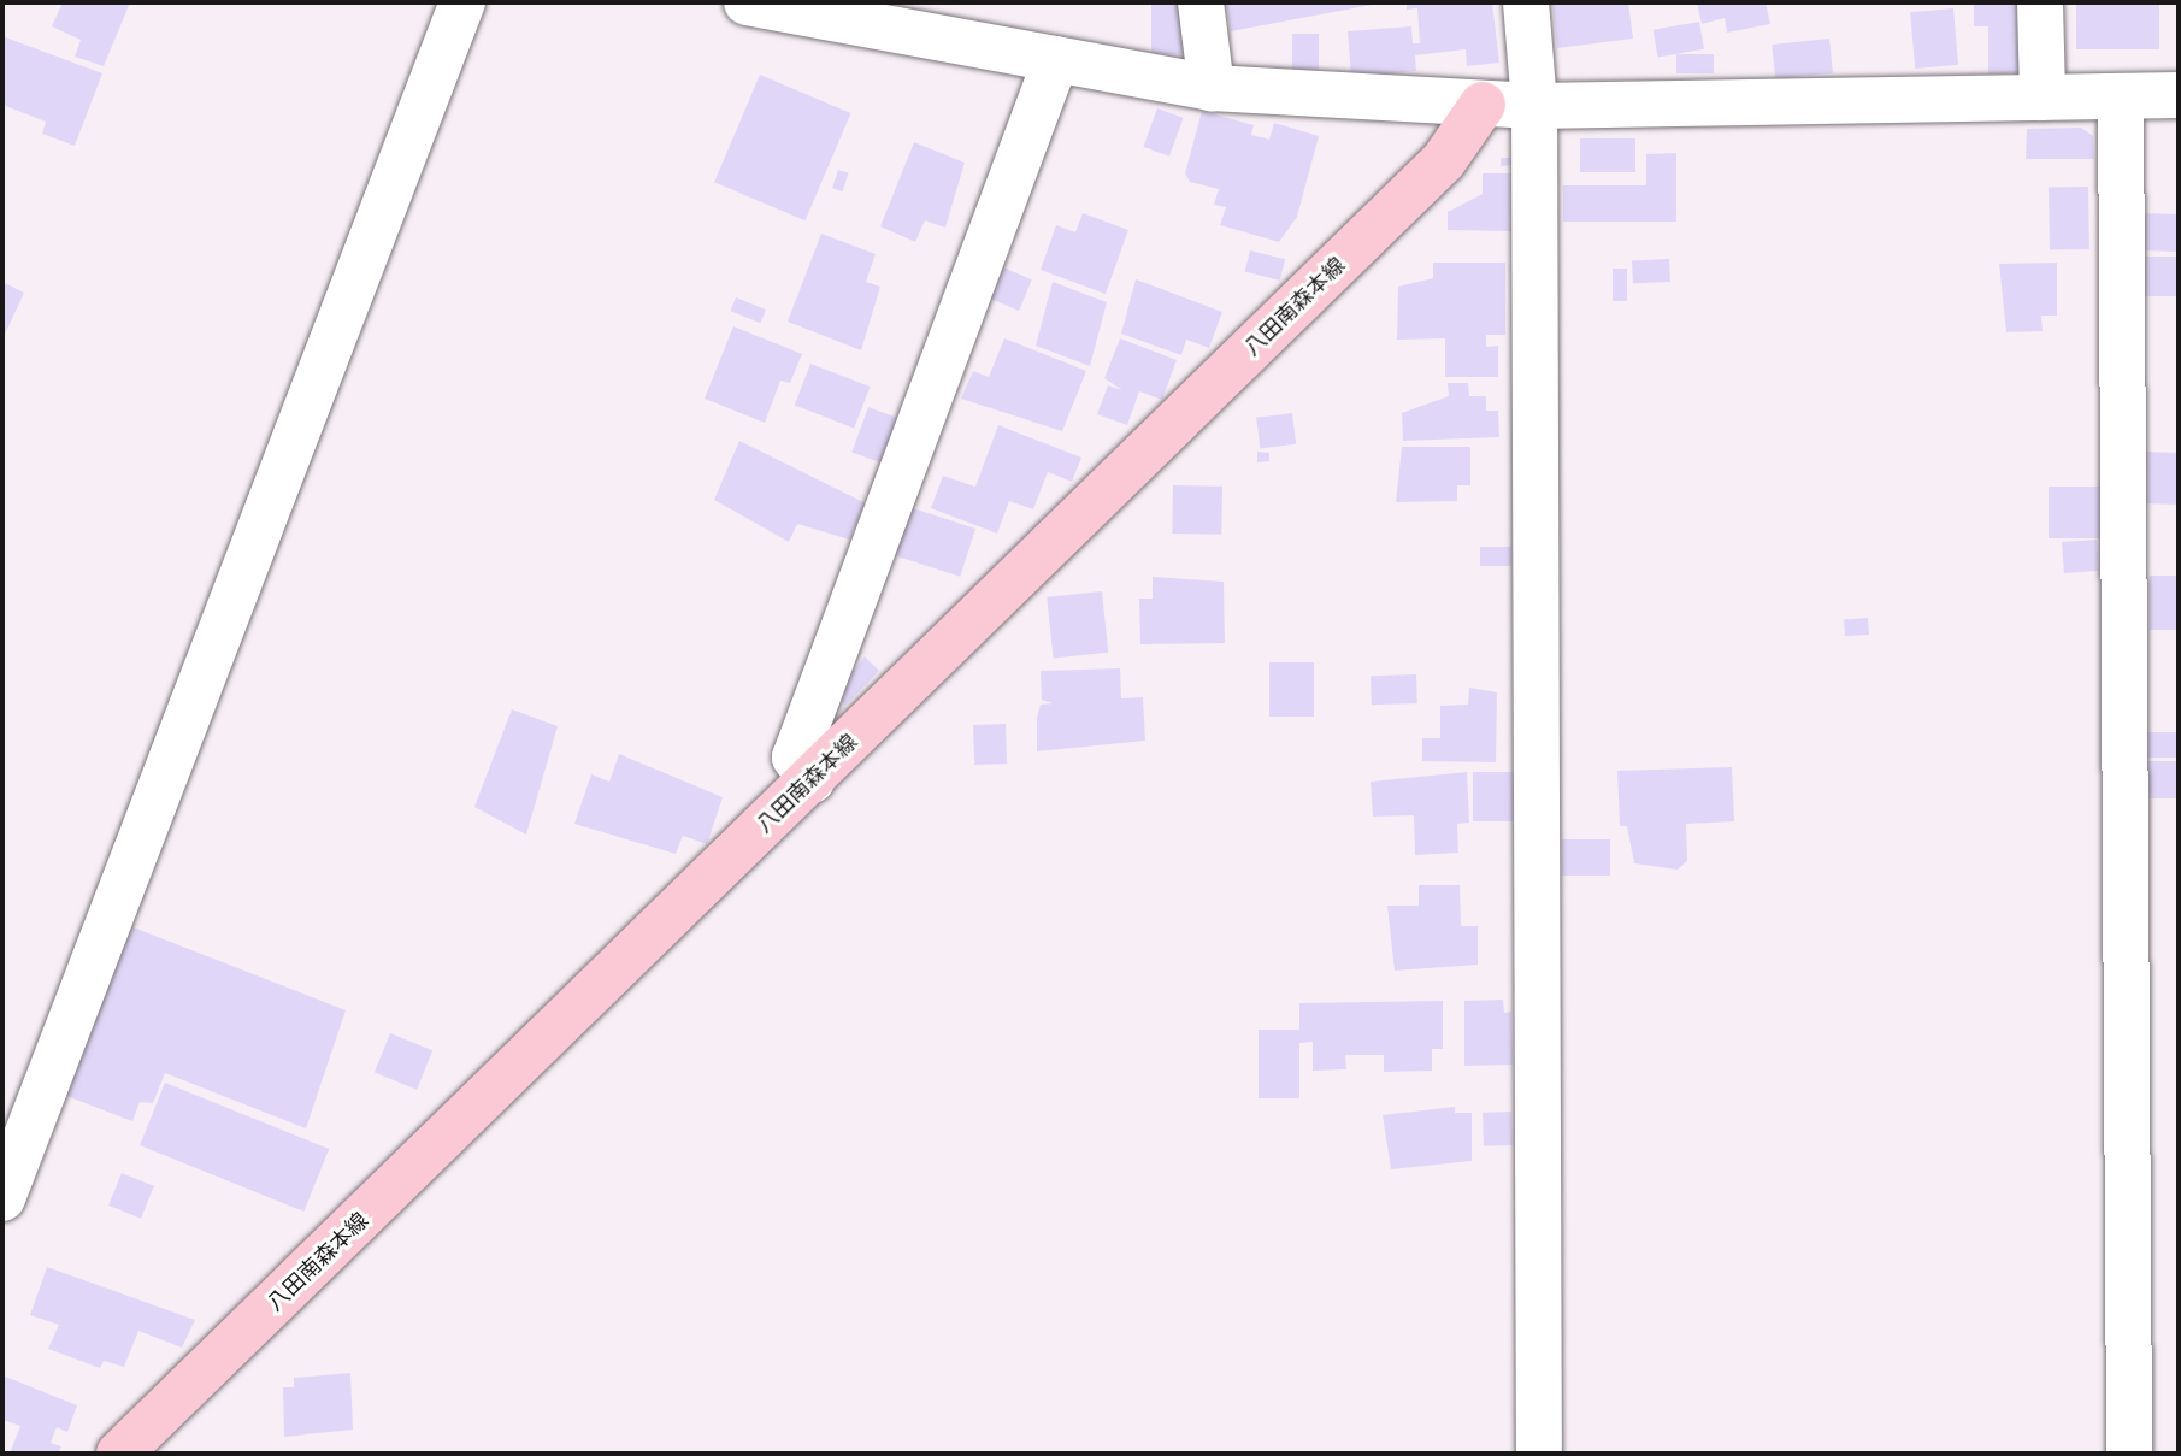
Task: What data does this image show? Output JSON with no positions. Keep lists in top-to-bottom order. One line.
{"streets":{"main road":["八田南森本線"]}}
